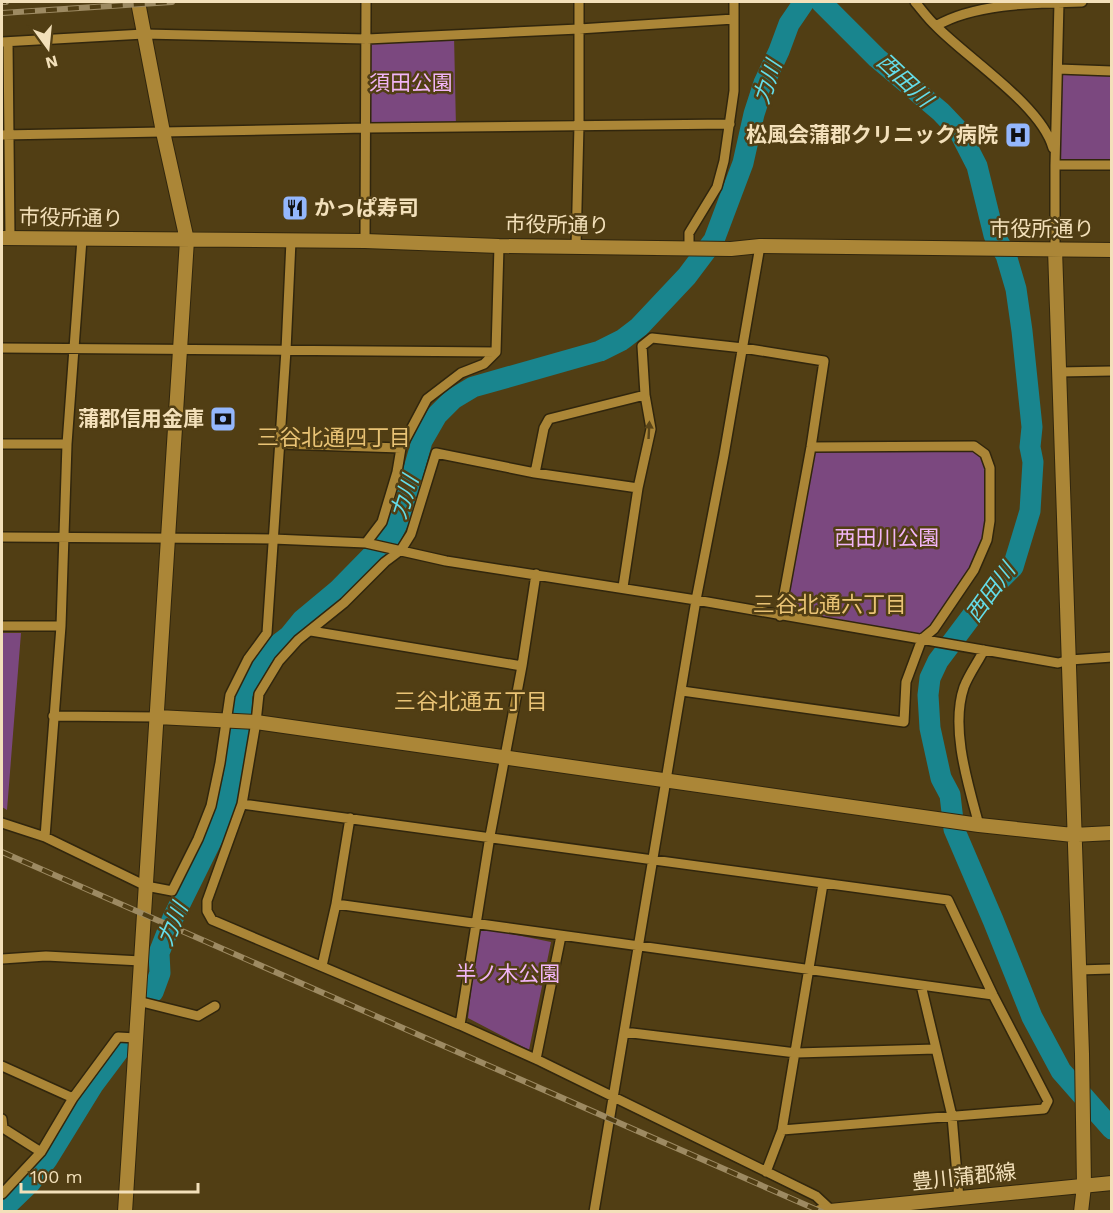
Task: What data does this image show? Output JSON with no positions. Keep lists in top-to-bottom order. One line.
{"streets":{"street":["市役所通り","豊川蒲郡線"]},"districts":["三谷北通四丁目","三谷北通六丁目","三谷北通五丁目"],"water":["西田川","力川"],"parks":["須田公園","西田川公園","半ノ木公園"],"places":{"hospital":["松風会蒲郡クリニック病院"],"restaurant":["かっぱ寿司"],"bank":["蒲郡信用金庫"]},"scale_bar":"100 m","north":"bottom"}
